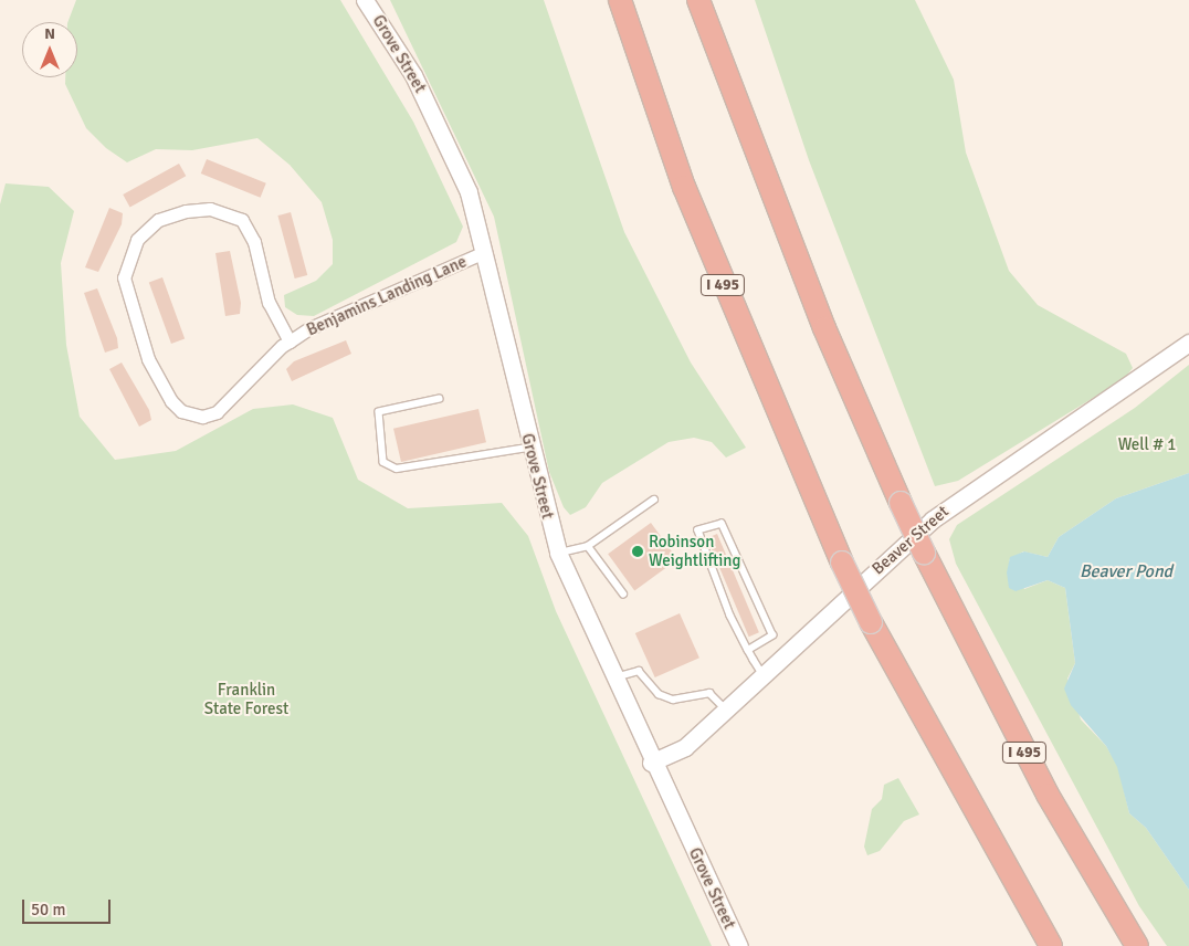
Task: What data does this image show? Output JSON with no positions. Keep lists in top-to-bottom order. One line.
{"streets":{"highway":["I 495"],"main road":["Grove Street","Beaver Street"],"street":["Benjamins Landing Lane"]},"crossings":[["Grove Street","Benjamins Landing Lane"],["Grove Street","Beaver Street"]],"water":["Beaver Pond"],"parks":["Well # 1","Franklin State Forest"],"places":["Robinson Weightlifting"],"scale_bar":"50 m","north":"top"}
